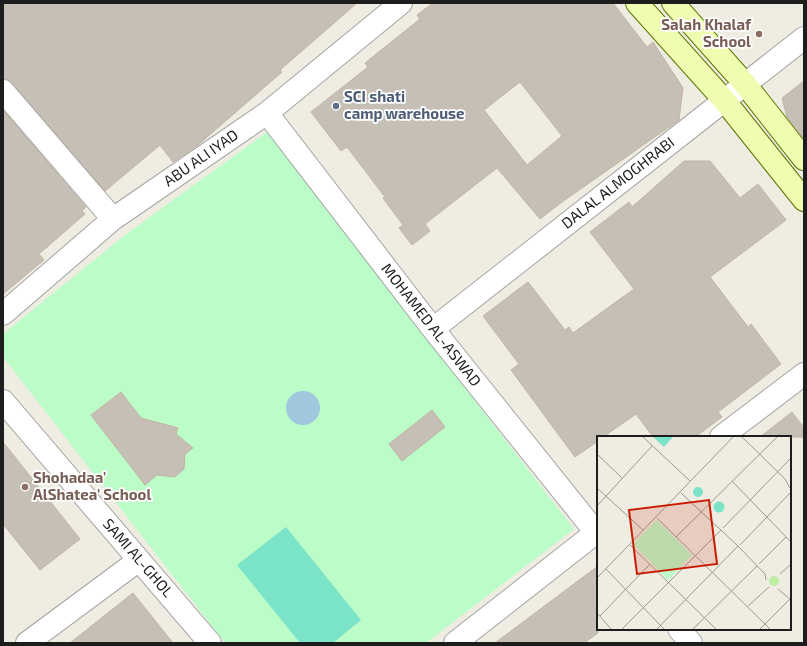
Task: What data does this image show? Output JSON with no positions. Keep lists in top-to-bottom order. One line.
{"streets":{"street":["ABU ALI IYAD","DALAL ALMOGHRABI","MOHAMED AL-ASWAD","SAMI AL-GHOL"]},"crossings":[["ABU ALI IYAD","MOHAMED AL-ASWAD"],["DALAL ALMOGHRABI","MOHAMED AL-ASWAD"]],"places":["Salah Khalaf School","SCI shati camp warehouse","Shohadaa' AlShatea' School"]}
